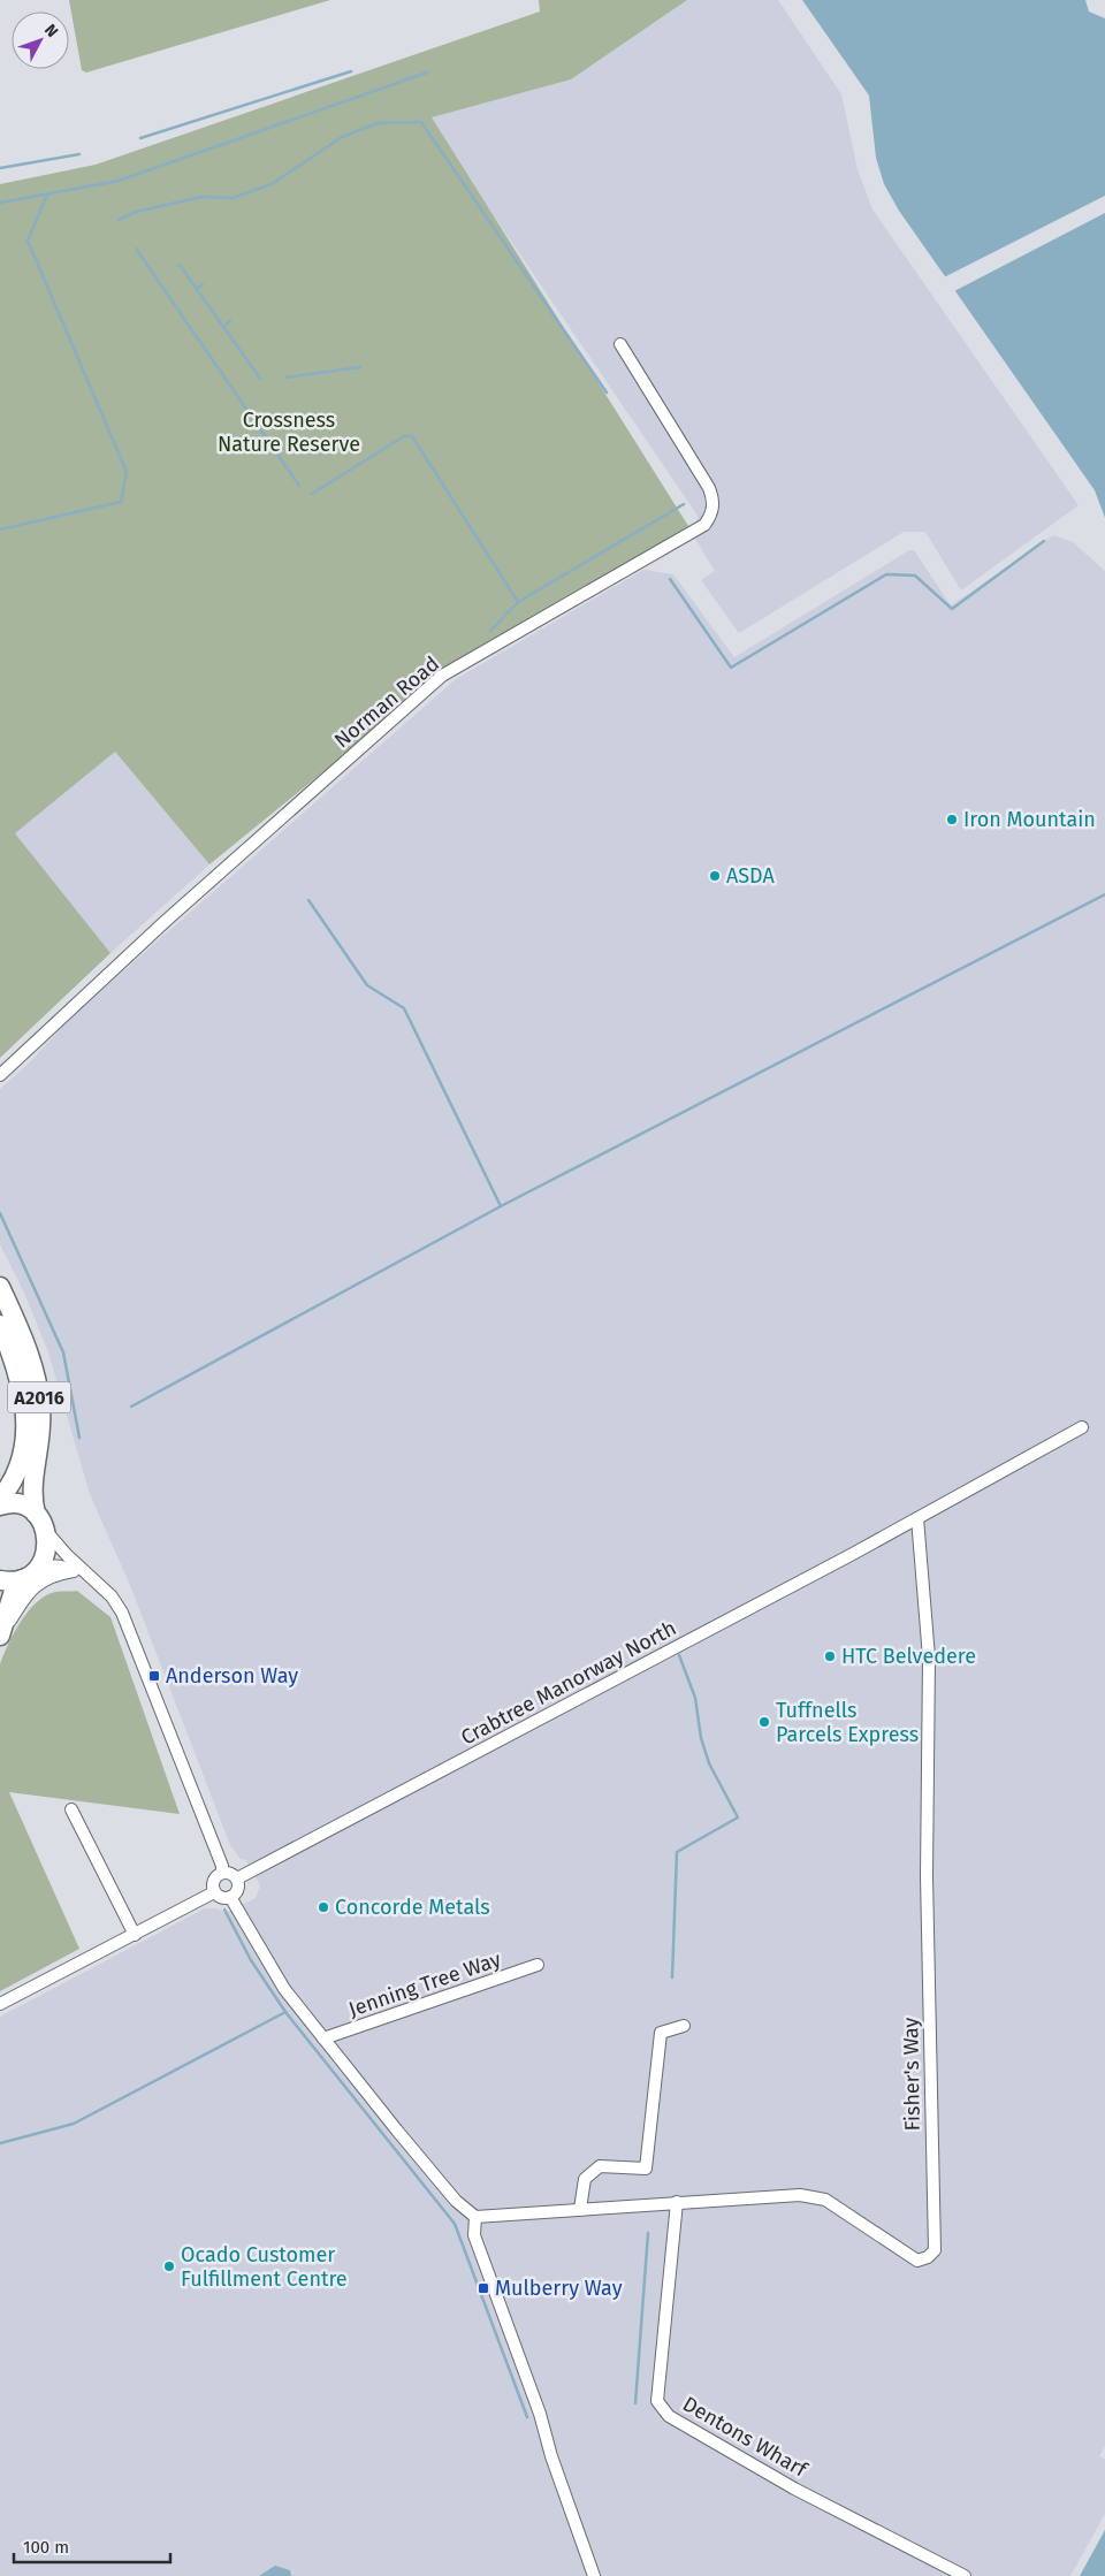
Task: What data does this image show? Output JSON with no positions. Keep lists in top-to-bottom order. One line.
{"streets":{"main road":["A2016"],"street":["Norman Road","Crabtree Manorway North","Jenning Tree Way","Fisher's Way","Dentons Wharf"]},"crossings":[["Crabtree Manorway North","Fisher's Way"],["Fisher's Way","Dentons Wharf"]],"parks":["Crossness Nature Reserve"],"places":{"other":["Iron Mountain","ASDA","HTC Belvedere","Tuffnells Parcels Express","Concorde Metals","Ocado Customer Fulfillment Centre"],"transit":["Anderson Way","Mulberry Way"]},"scale_bar":"100 m","north":"top right"}
